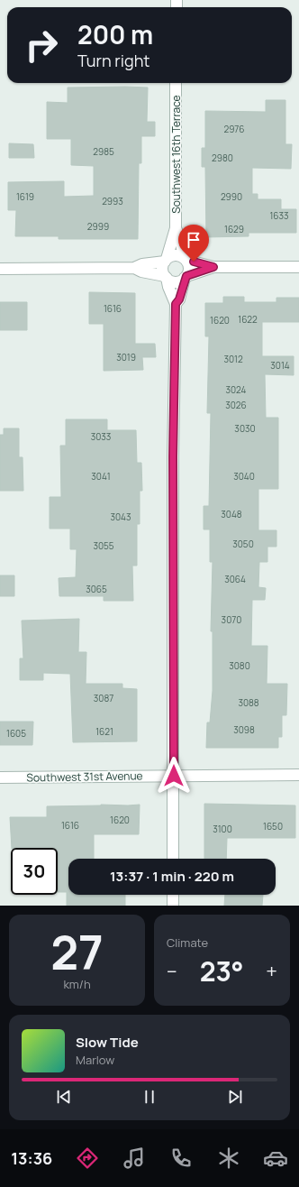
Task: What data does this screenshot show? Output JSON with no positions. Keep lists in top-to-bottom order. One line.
{"streets":{"street":["Southwest 16th Terrace","Southwest 31st Avenue"]},"house_numbers":["2976","2985","2980","1619","2990","2993","1633","2999","1629","1616","1622","1620","3019","3012","3014","3024","3026","3030","3033","3041","3040","3048","3043","3050","3055","3064","3065","3070","3080","3087","3088","3098","1621","1605","1620","1616","1650","3100"],"page":{"turn":["200 m","Turn right"],"limit":"30","trip":"13:37 · 1 min · 220 m","tile":[["27","km/h"],"Climate"],"heat":["−","23°","+"],"song":["Slow Tide","Marlow"],"tabs":"13:36"}}
